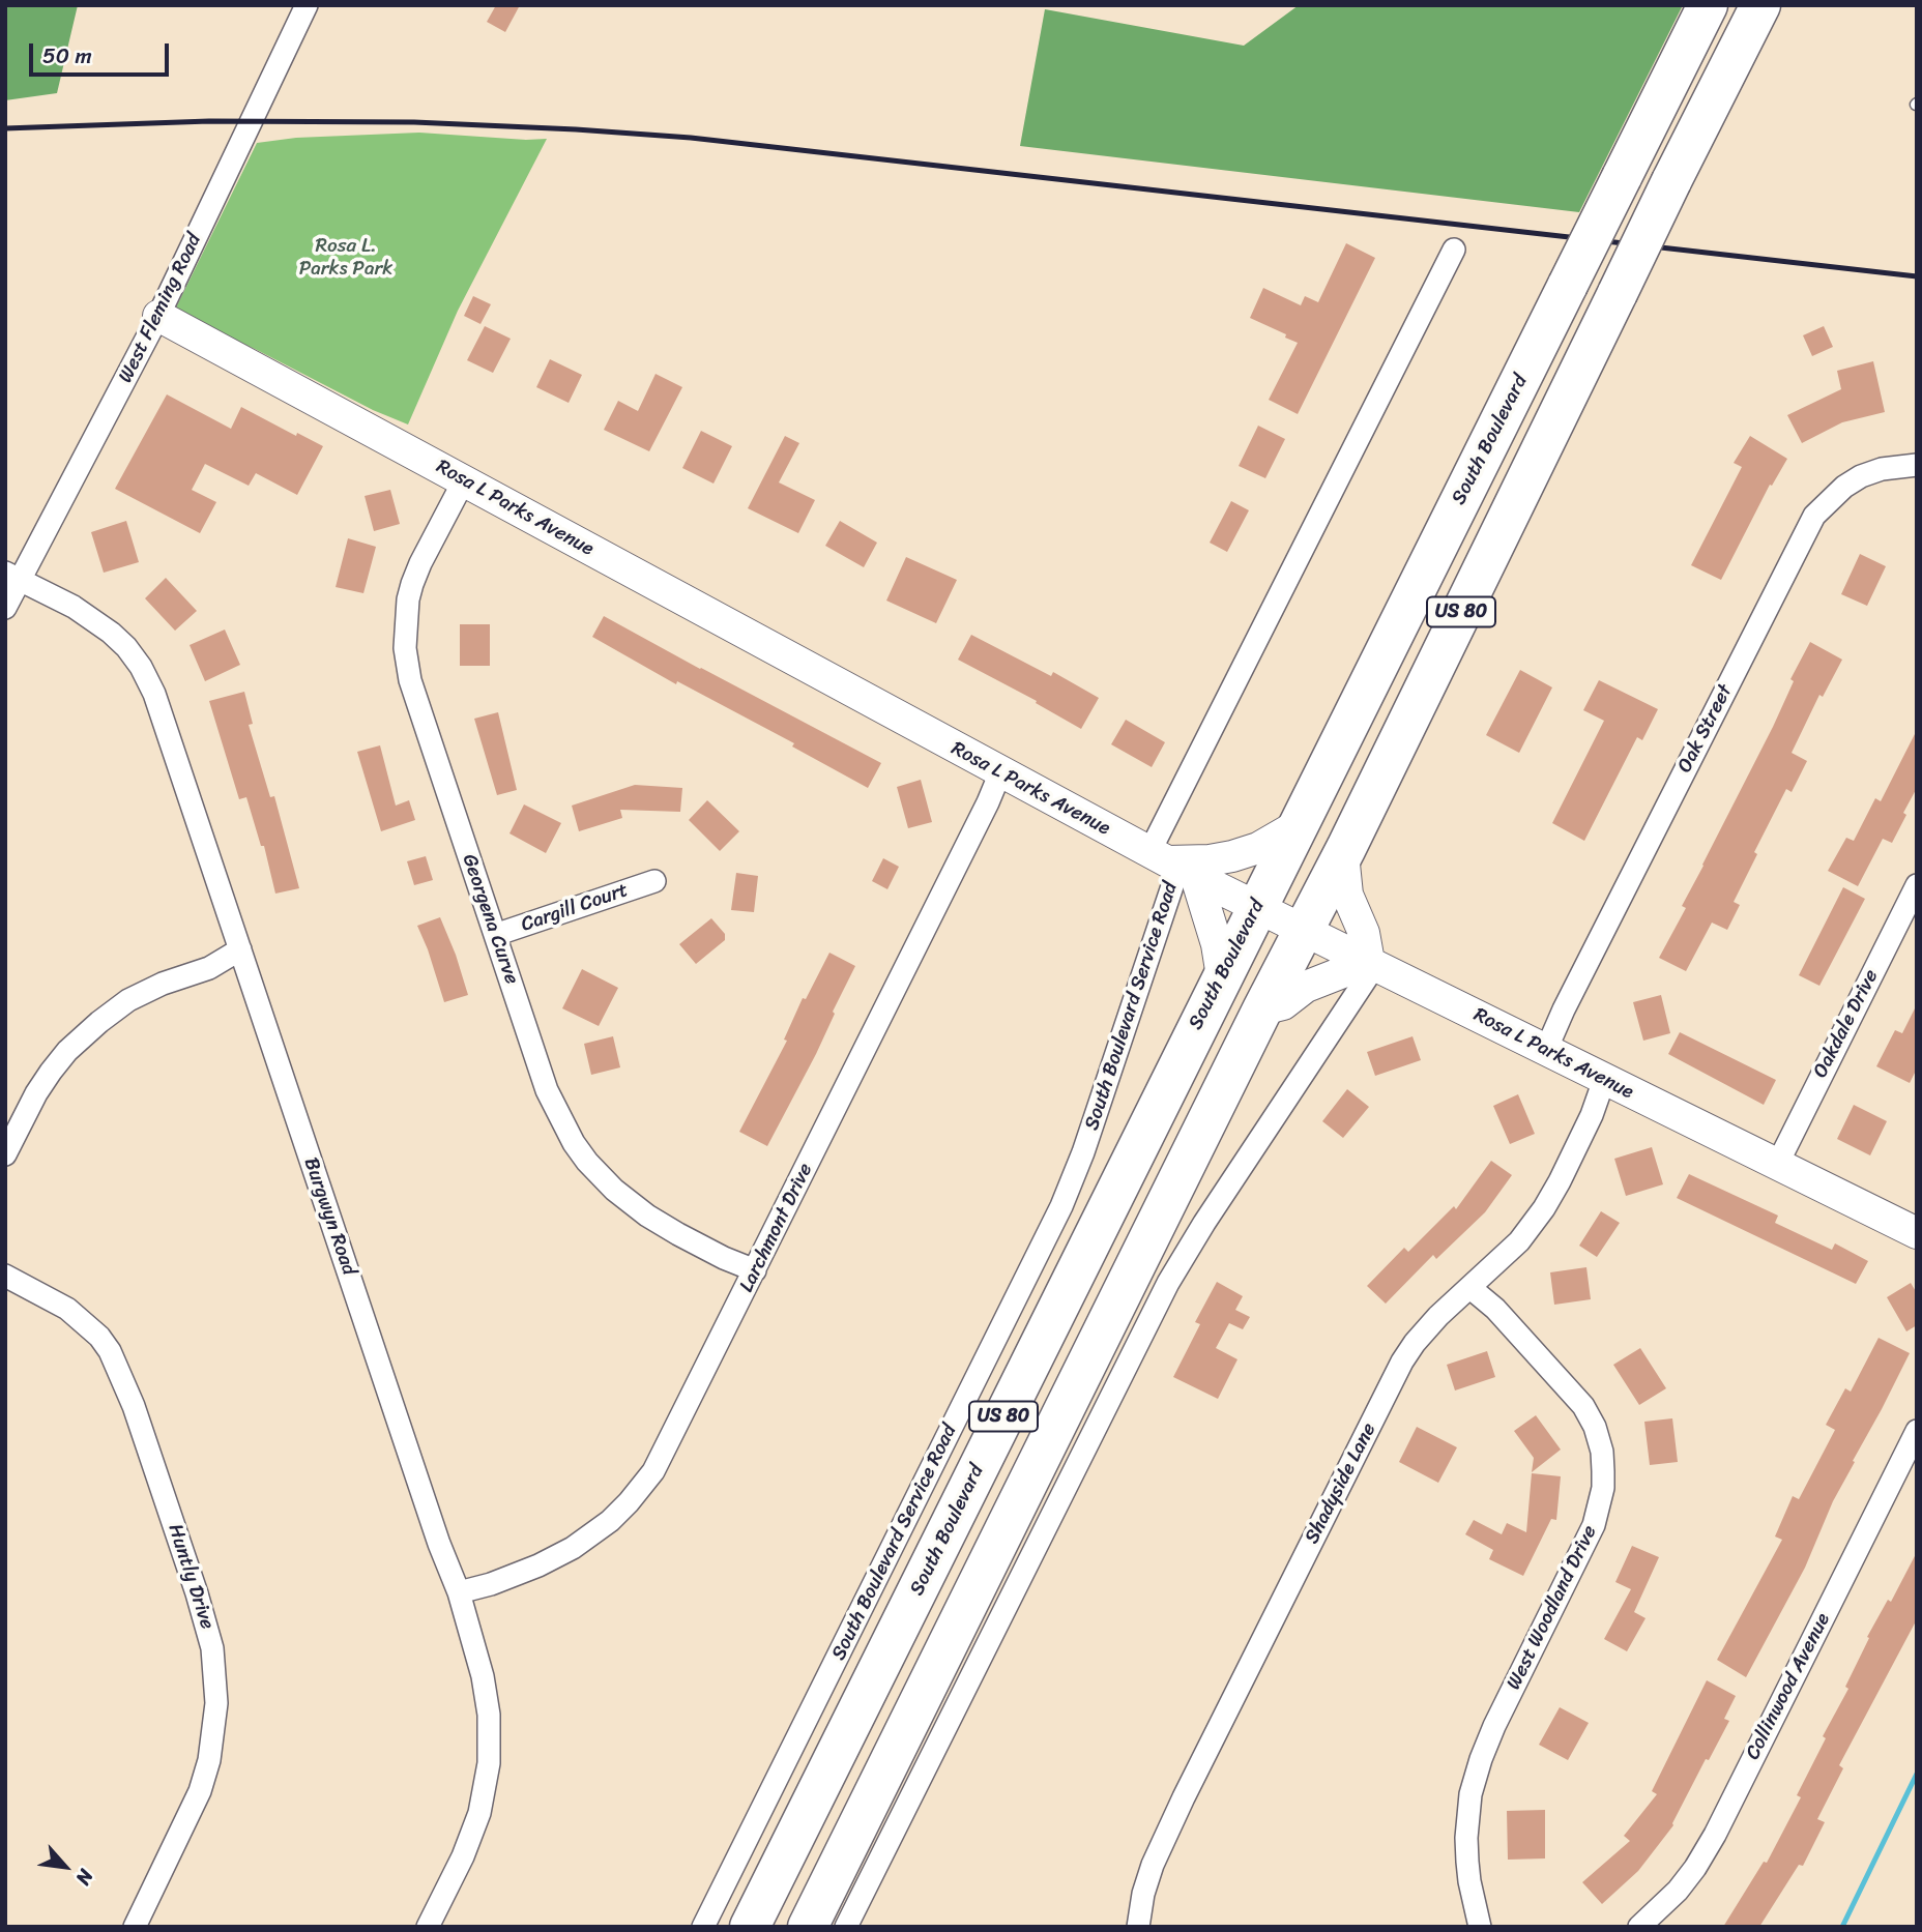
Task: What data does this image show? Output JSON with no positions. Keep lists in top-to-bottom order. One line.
{"streets":{"highway":["South Boulevard","US 80"],"street":["West Fleming Road","Rosa L Parks Avenue","Oak Street","Cargill Court","Georgena Curve","South Boulevard Service Road","Oakdale Drive","Burgwyn Road","Larchmont Drive","Shadyside Lane","Huntly Drive","West Woodland Drive","Collinwood Avenue"]},"crossings":[["West Fleming Road","Rosa L Parks Avenue"],["West Fleming Road","Burgwyn Road"],["South Boulevard","Rosa L Parks Avenue"],["Rosa L Parks Avenue","US 80"],["Rosa L Parks Avenue","Oak Street"],["Rosa L Parks Avenue","Georgena Curve"],["Rosa L Parks Avenue","South Boulevard Service Road"],["Rosa L Parks Avenue","Oakdale Drive"],["Rosa L Parks Avenue","Larchmont Drive"],["Rosa L Parks Avenue","Shadyside Lane"],["Cargill Court","Georgena Curve"],["Georgena Curve","Larchmont Drive"],["Burgwyn Road","Larchmont Drive"],["Shadyside Lane","West Woodland Drive"]],"parks":["Rosa L. Parks Park"],"scale_bar":"50 m","north":"bottom right"}
